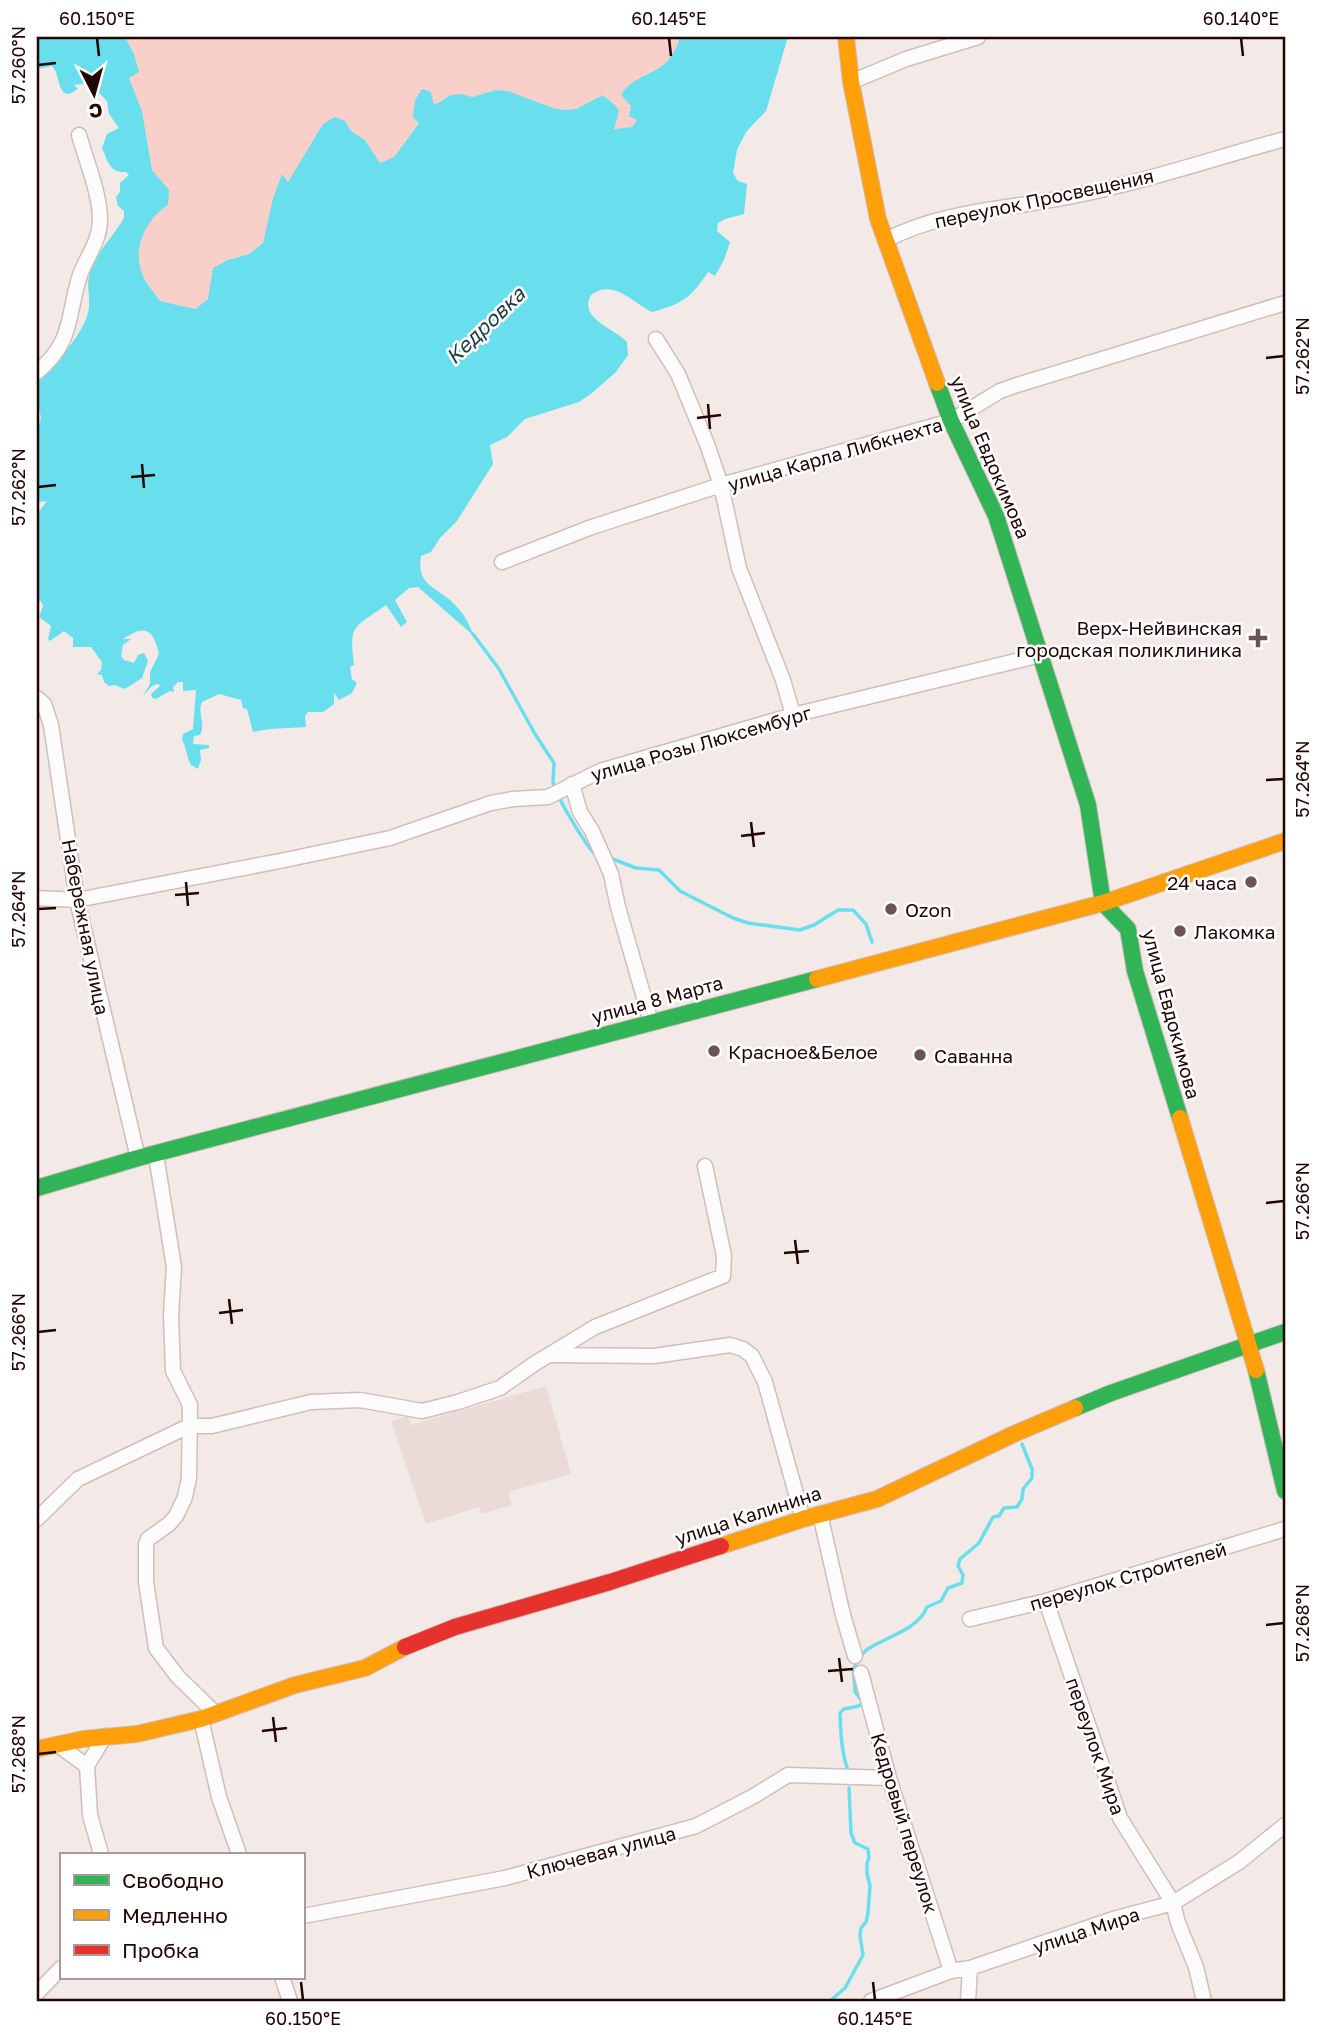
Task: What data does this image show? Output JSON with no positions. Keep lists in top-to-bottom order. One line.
{"streets":{"street":["переулок Просвещения","улица Карла Либкнехта","улица Евдокимова","улица Розы Люксембург","Набережная улица","улица 8 Марта","улица Калинина","переулок Строителей","переулок Мира","Кедровый переулок","Ключевая улица","улица Мира"]},"crossings":[["переулок Просвещения","улица Евдокимова"],["улица Карла Либкнехта","улица Евдокимова"],["улица Евдокимова","улица Розы Люксембург"],["улица Евдокимова","улица 8 Марта"],["улица Евдокимова","улица Калинина"],["улица Розы Люксембург","Набережная улица"],["Набережная улица","улица 8 Марта"],["переулок Строителей","переулок Мира"],["переулок Мира","улица Мира"],["Кедровый переулок","Ключевая улица"],["Кедровый переулок","улица Мира"]],"water":["Кедровка"],"places":{"health":["Верх-Нейвинская городская поликлиника"],"other":["24 часа","Ozon","Лакомка","Красное&Белое","Саванна"]},"legend":["Свободно","Медленно","Пробка"],"north":"bottom","coordinates":["60.150°E","60.145°E","60.140°E","57.260°N","57.262°N","57.264°N","57.266°N","57.268°N"]}
